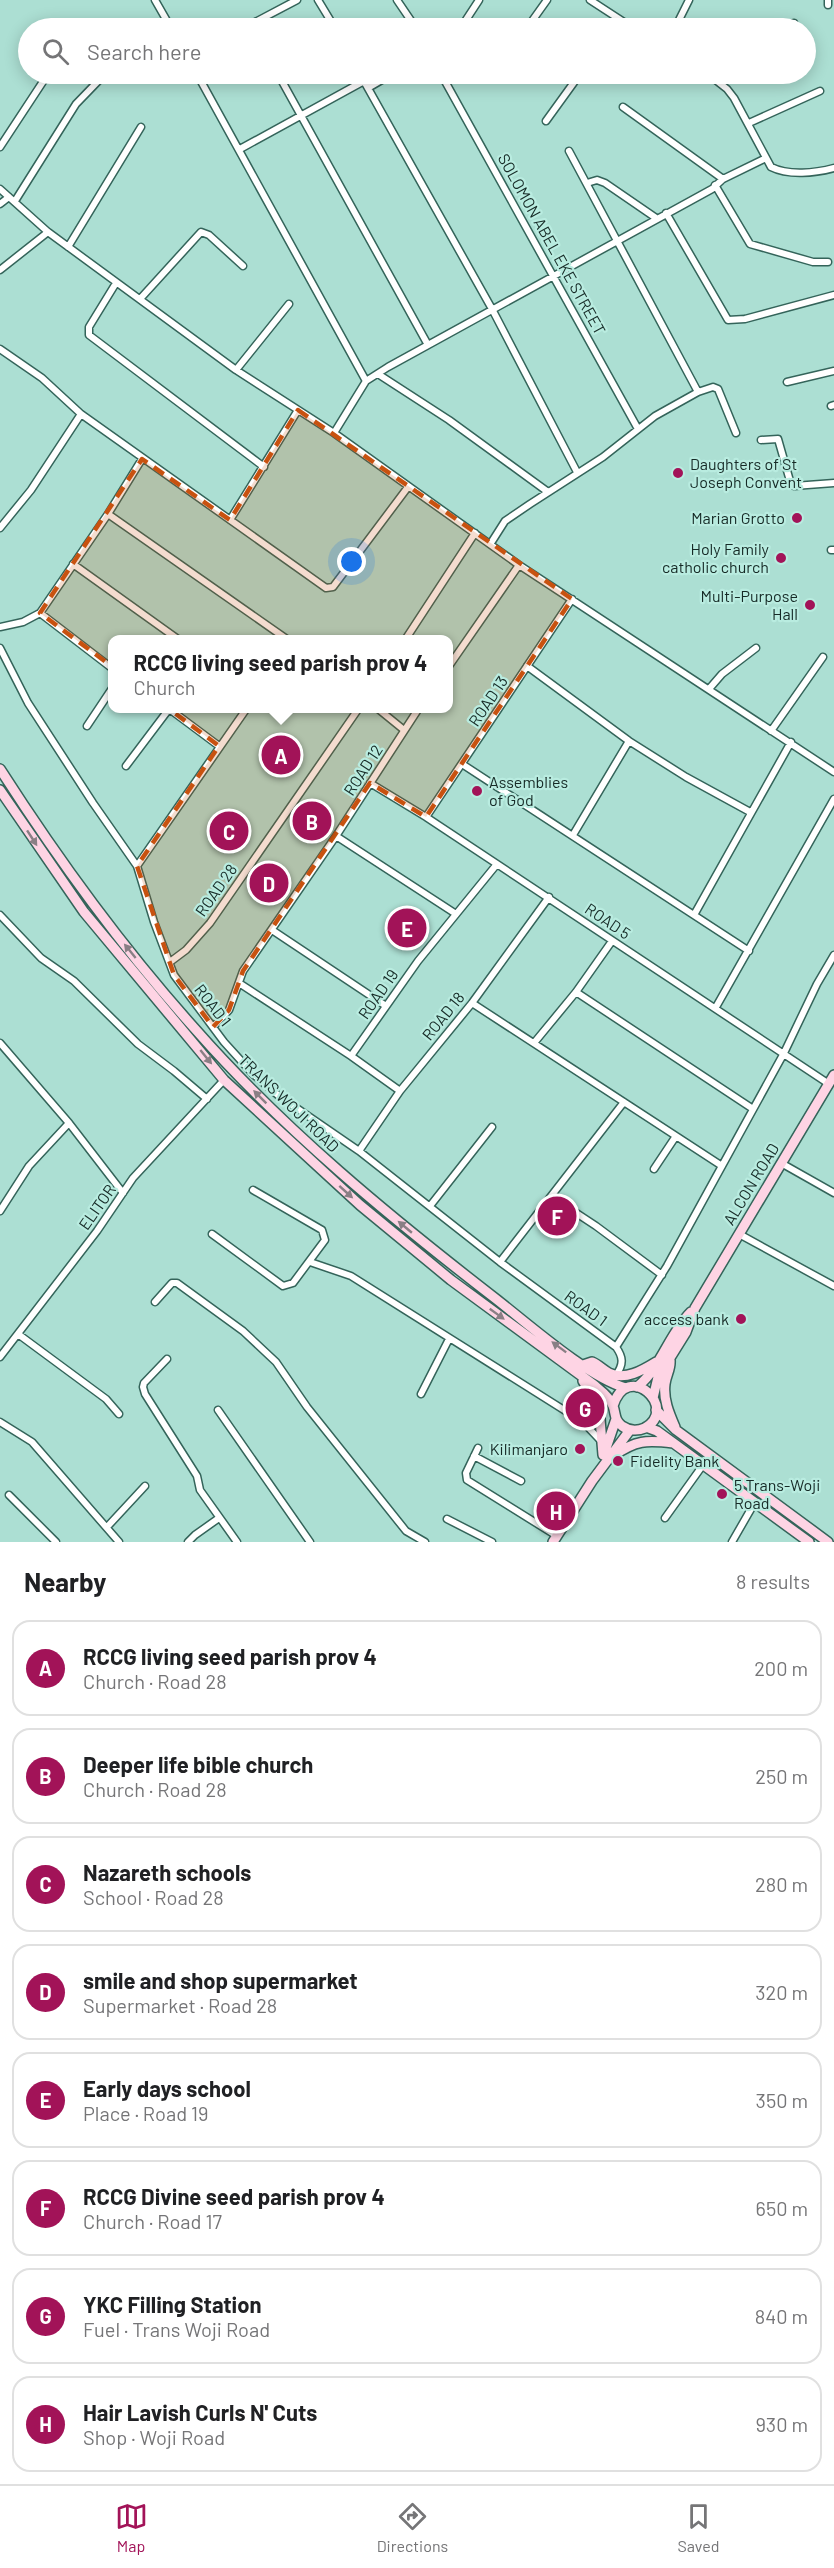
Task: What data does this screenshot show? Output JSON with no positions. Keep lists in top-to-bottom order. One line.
{"streets":{"main road":["TRANS WOJI ROAD","ALCON ROAD"],"street":["SOLOMON ABEL EKE STREET","ROAD 13","ROAD 12","ROAD 28","ROAD 5","ROAD 19","ROAD 1","ROAD 18","ELITOR"]},"crossings":[["ROAD 13","ROAD 5"],["ROAD 12","ROAD 5"],["ROAD 12","ROAD 1"],["ROAD 28","ROAD 1"],["ROAD 5","ROAD 19"],["ROAD 5","ROAD 18"],["ROAD 5","ALCON ROAD"],["ROAD 1","ROAD 18"],["TRANS WOJI ROAD","ELITOR"]],"places":["Daughters of St Joseph Convent","Marian Grotto","Holy Family catholic church","Multi-Purpose Hall","Assemblies of God","access bank","Kilimanjaro","Fidelity Bank","5 Trans-Woji Road"],"page":{"search":"Search here","popup":["RCCG living seed parish prov 4","Church"],"pins":["A","B","C","D","E","F","G","H"],"heading":["Nearby","8 results"],"list":[{"mark":"A","name":"RCCG living seed parish prov 4","note":"Church · Road 28","value":"200 m"},{"mark":"B","name":"Deeper life bible church","note":"Church · Road 28","value":"250 m"},{"mark":"C","name":"Nazareth schools","note":"School · Road 28","value":"280 m"},{"mark":"D","name":"smile and shop supermarket","note":"Supermarket · Road 28","value":"320 m"},{"mark":"E","name":"Early days school","note":"Place · Road 19","value":"350 m"},{"mark":"F","name":"RCCG Divine seed parish prov 4","note":"Church · Road 17","value":"650 m"},{"mark":"G","name":"YKC Filling Station","note":"Fuel · Trans Woji Road","value":"840 m"},{"mark":"H","name":"Hair Lavish Curls N' Cuts","note":"Shop · Woji Road","value":"930 m"}],"nav":["Map","Directions","Saved"]}}
